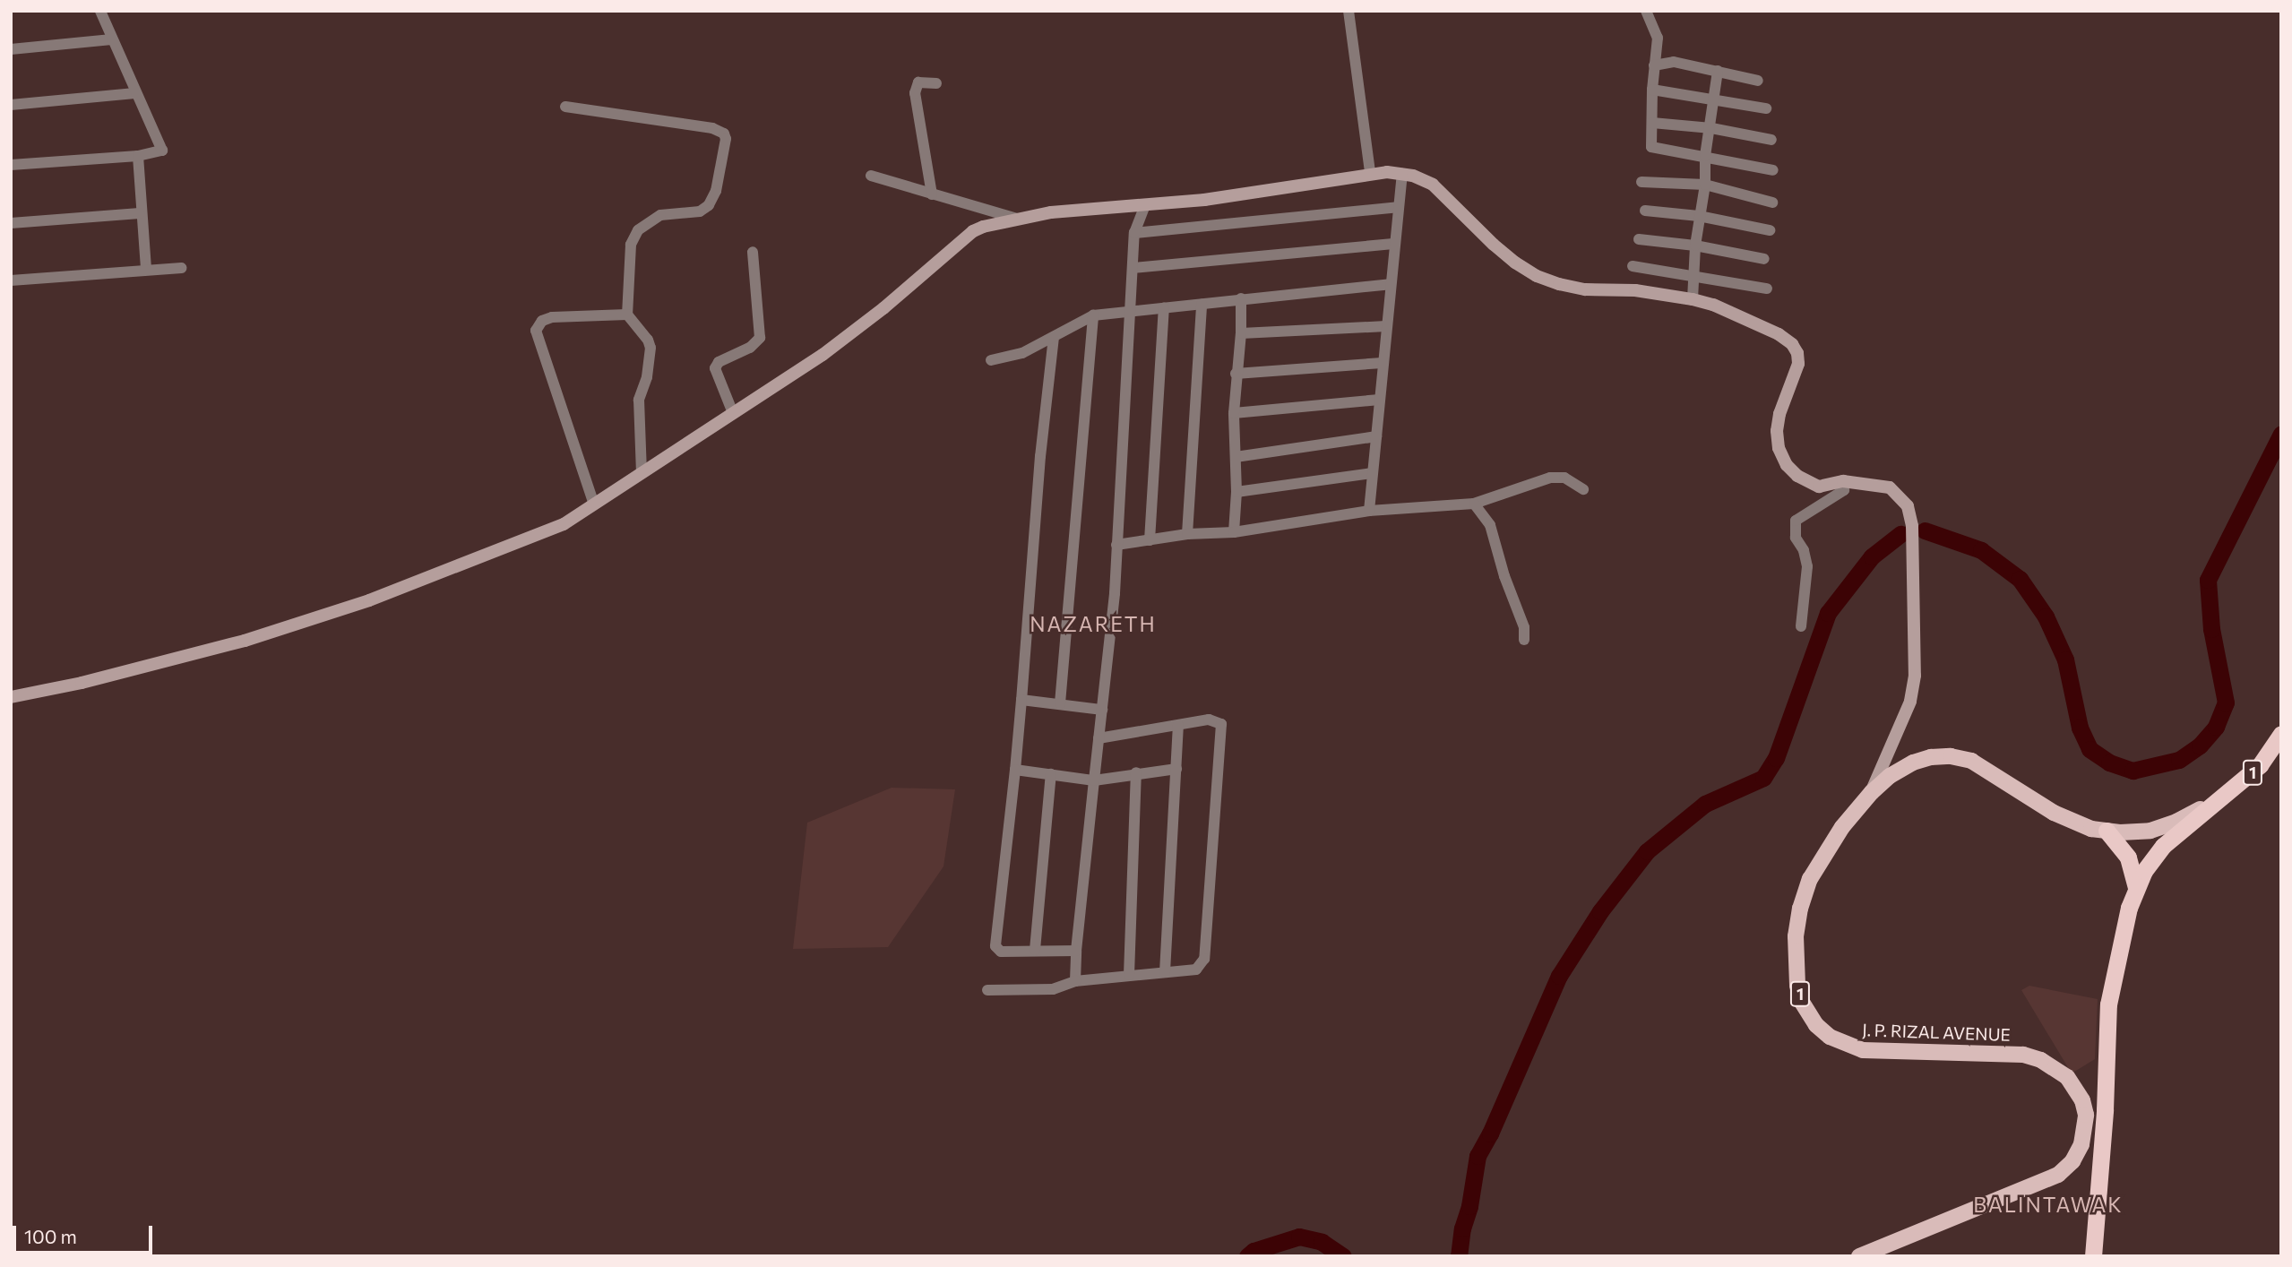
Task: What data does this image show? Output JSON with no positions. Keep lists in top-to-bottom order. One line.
{"streets":{"highway":["1"],"main road":["J. P. RIZAL AVENUE"]},"crossings":[["1","J. P. RIZAL AVENUE"]],"districts":["NAZARETH","BALINTAWAK"],"scale_bar":"100 m"}
